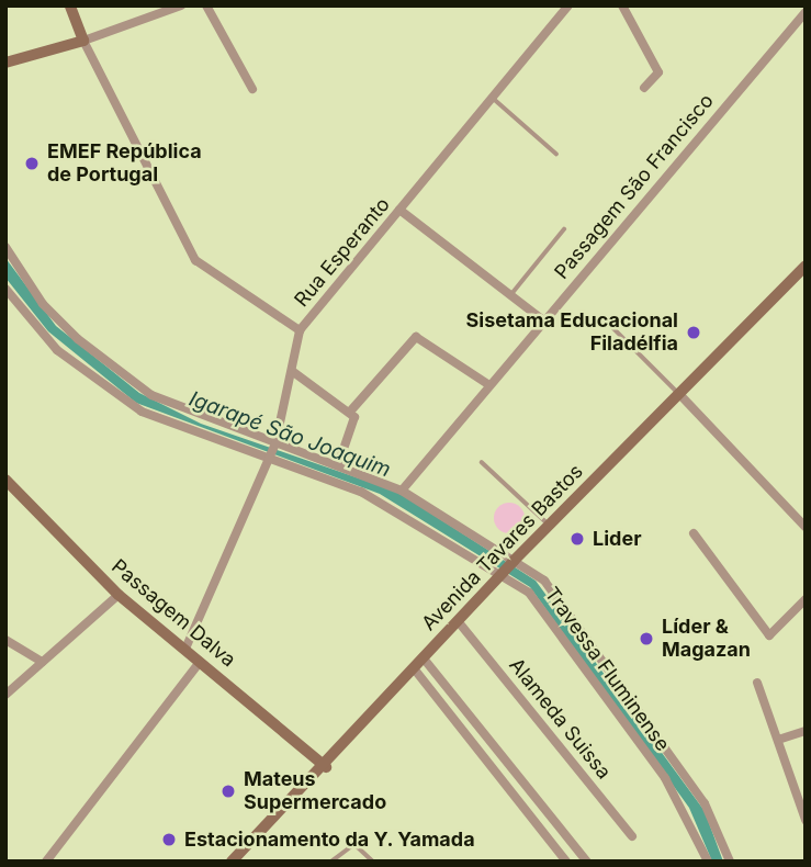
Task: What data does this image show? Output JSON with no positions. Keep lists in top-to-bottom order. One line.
{"streets":{"main road":["Avenida Tavares Bastos","Passagem Dalva"],"street":["Passagem São Francisco","Rua Esperanto","Travessa Fluminense","Alameda Suissa"]},"crossings":[["Rua Esperanto","Passagem Dalva"],["Rua Esperanto","Travessa Fluminense"],["Avenida Tavares Bastos","Passagem Dalva"],["Avenida Tavares Bastos","Travessa Fluminense"],["Avenida Tavares Bastos","Alameda Suissa"]],"water":["Igarapé São Joaquim"],"places":["EMEF República de Portugal","Sisetama Educacional Filadélfia","Lider","Líder & Magazan","Mateus Supermercado","Estacionamento da Y. Yamada"]}
